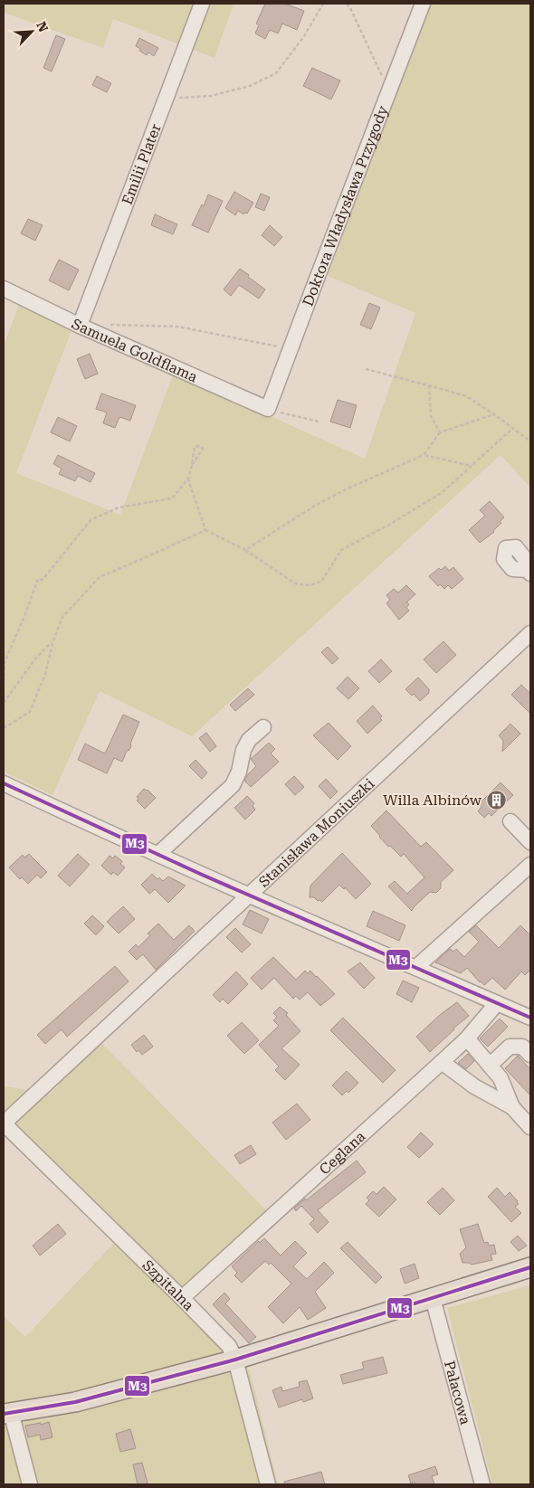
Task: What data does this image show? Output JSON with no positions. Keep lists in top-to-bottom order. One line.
{"streets":{"street":["Emilii Plater","Doktora Władysława Przygody","Samuela Goldflama","Stanisława Moniuszki","Ceglana","Szpitalna","Pałacowa"]},"crossings":[["Emilii Plater","Samuela Goldflama"],["Doktora Władysława Przygody","Samuela Goldflama"],["Stanisława Moniuszki","Szpitalna"],["Ceglana","Szpitalna"]],"places":{"building":["Willa Albinów"]},"lines":["transit line M3"],"north":"top right"}
